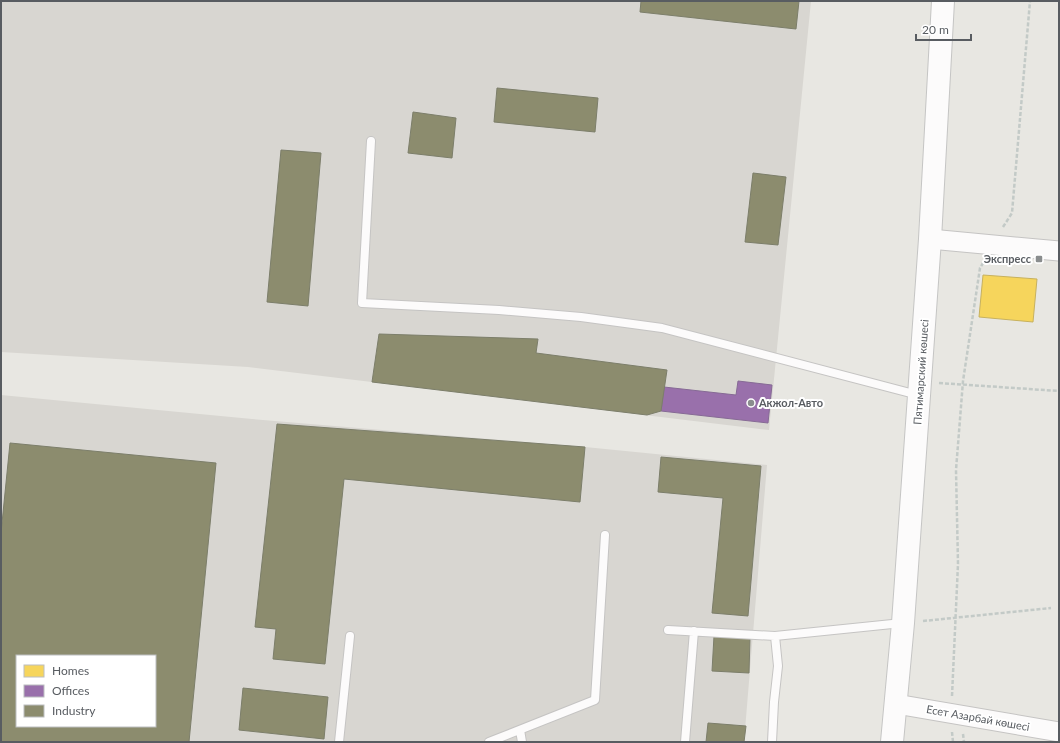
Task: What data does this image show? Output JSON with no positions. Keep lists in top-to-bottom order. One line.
{"streets":{"main road":["Пятимарский көшесі"],"street":["Есет Азарбай көшесі"]},"crossings":[["Пятимарский көшесі","Есет Азарбай көшесі"]],"places":{"transit":["Экспресс"],"other":["Акжол-Авто"]},"legend":["Homes","Offices","Industry"],"scale_bar":"20 m"}
